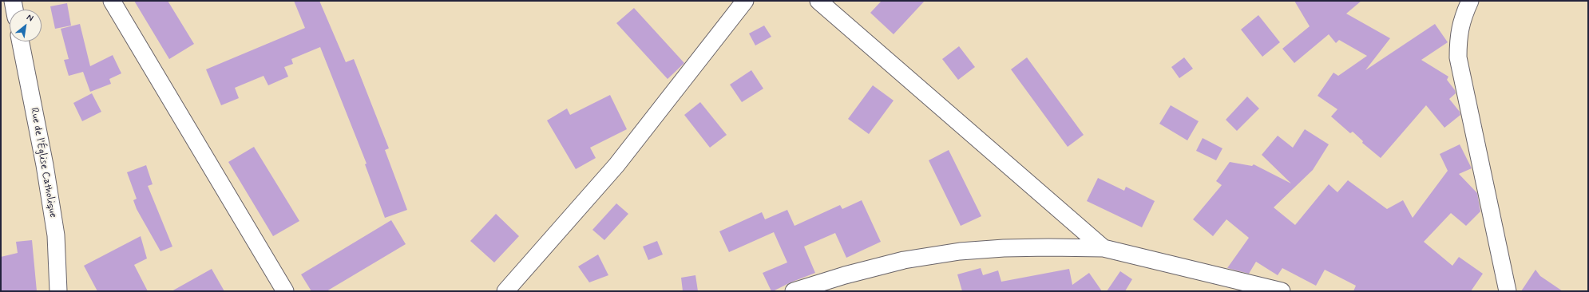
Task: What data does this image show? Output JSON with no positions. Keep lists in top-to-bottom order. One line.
{"streets":{"street":["Rue de l'Église Catholique"]},"north":"top right"}
